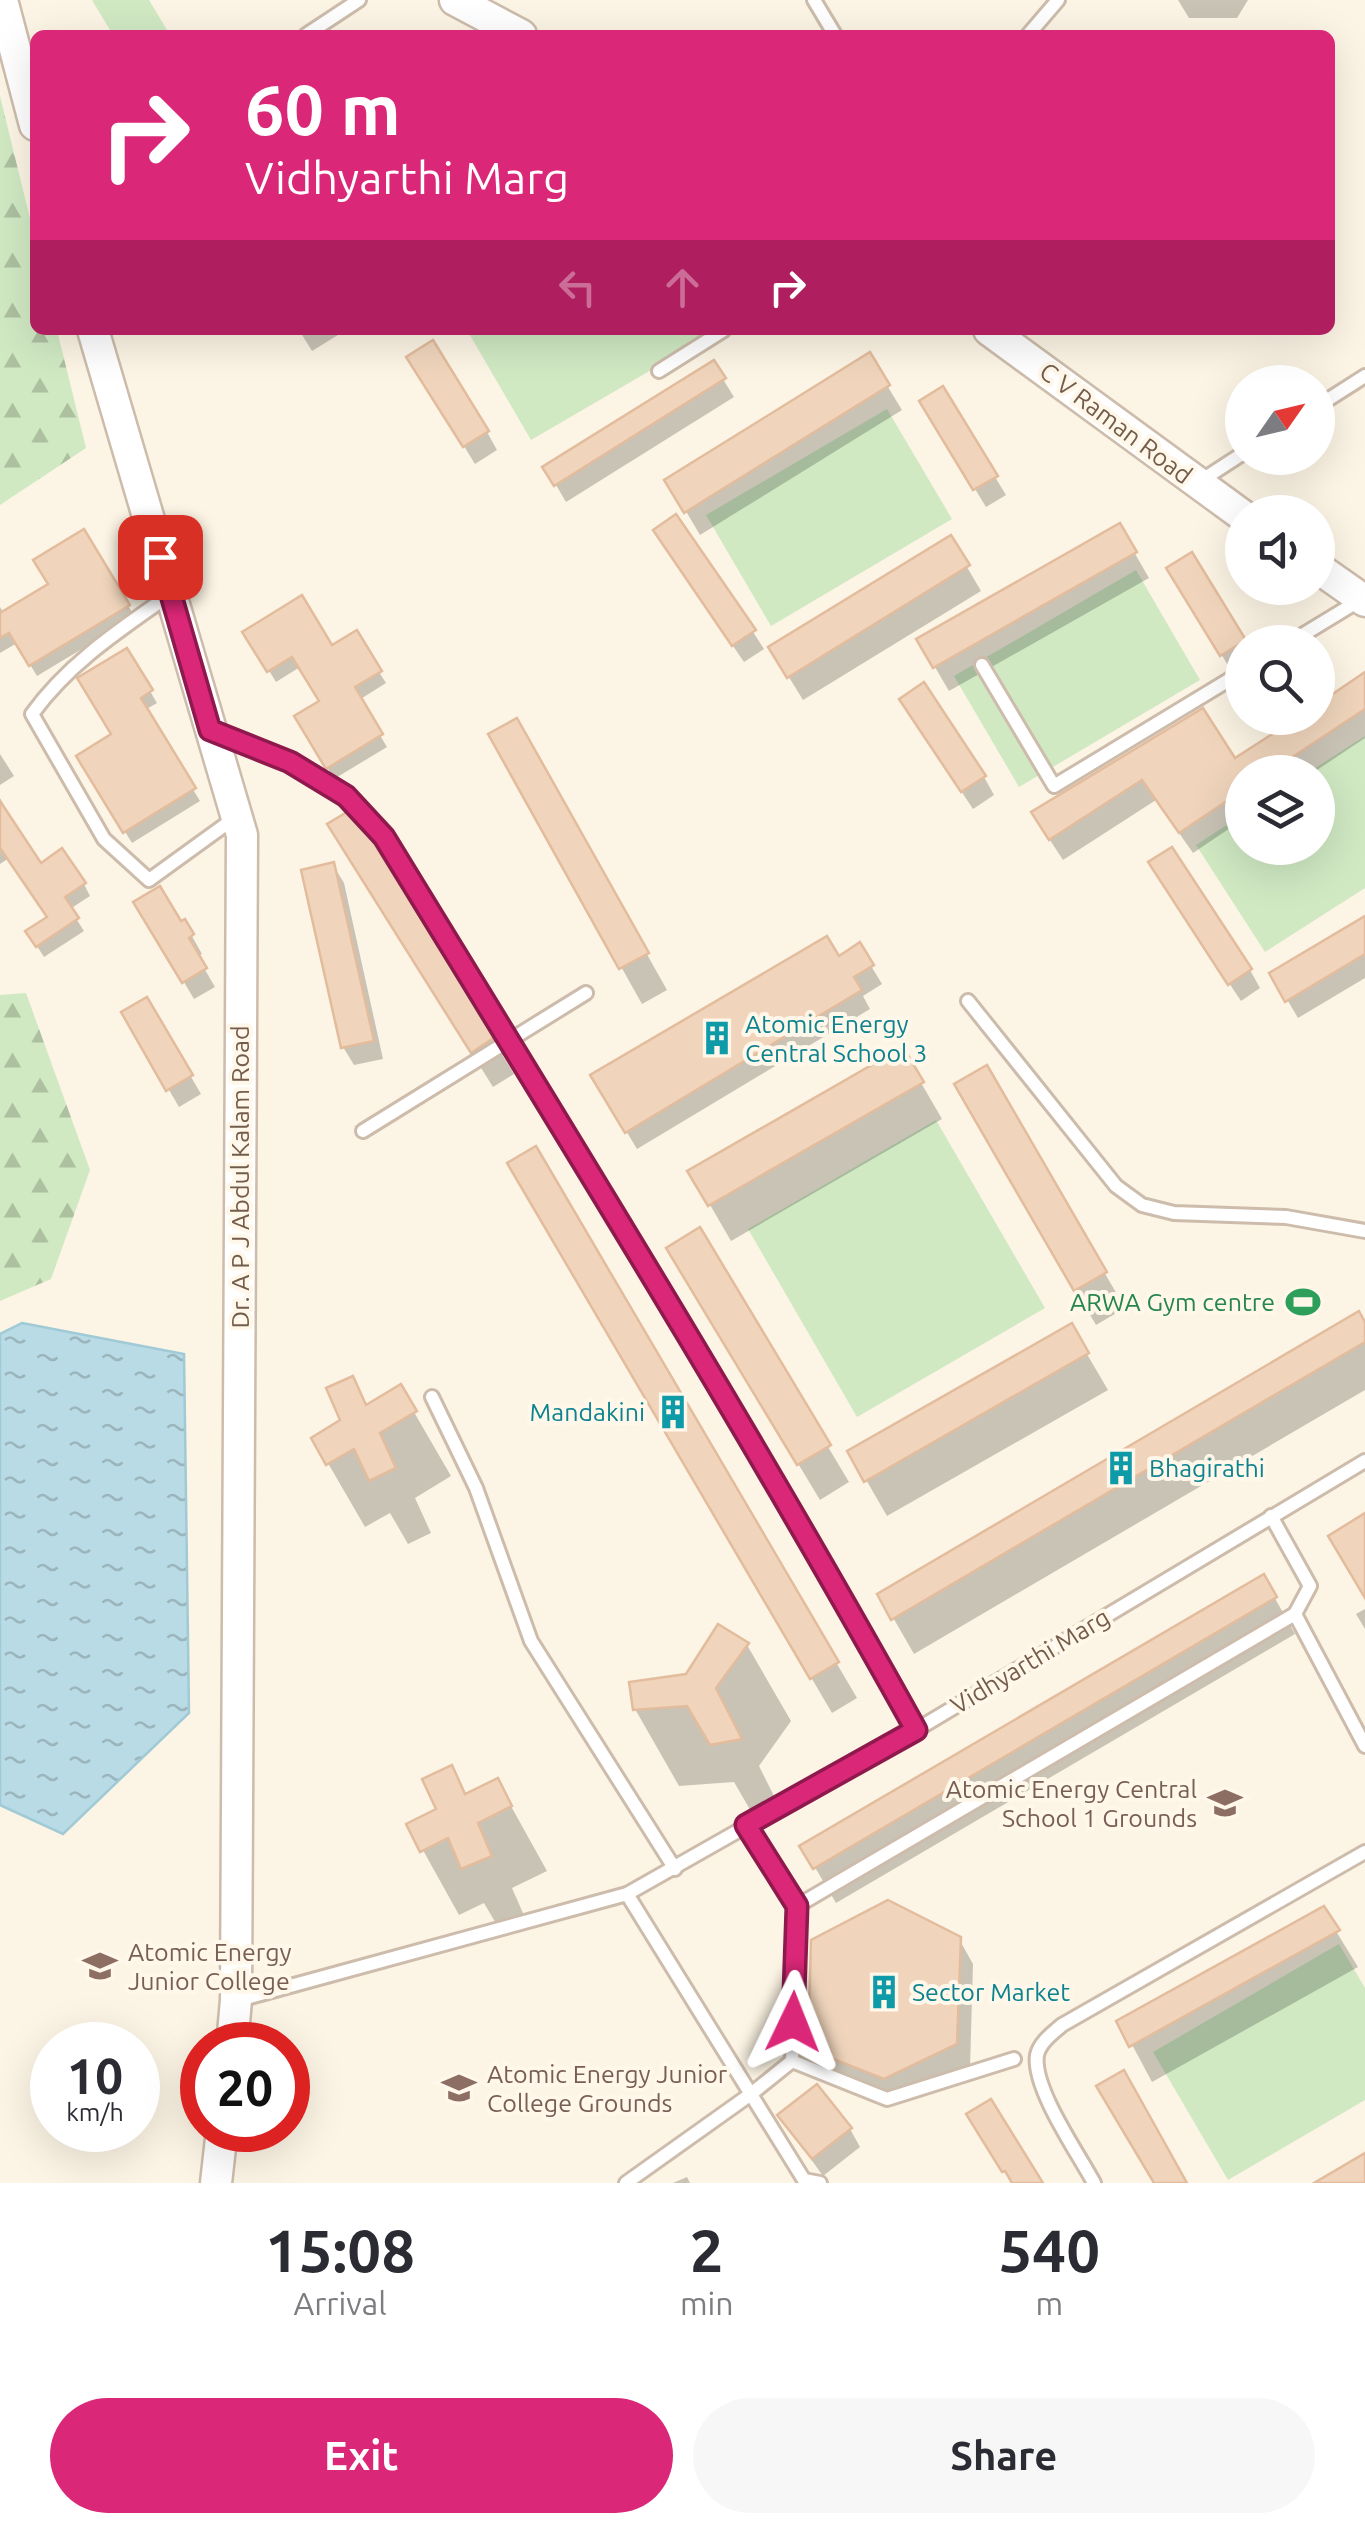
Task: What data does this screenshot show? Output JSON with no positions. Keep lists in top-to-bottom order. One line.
{"streets":{"street":["C V Raman Road","Dr. A P J Abdul Kalam Road"],"lane":["Vidhyarthi Marg"]},"crossings":[["Dr. A P J Abdul Kalam Road","Vidhyarthi Marg"]],"places":{"building":["Atomic Energy Central School 3","Mandakini","Bhagirathi","Sector Market"],"sports":["ARWA Gym centre"],"school or university":["Atomic Energy Central School 1 Grounds","Atomic Energy Junior College","Atomic Energy Junior College Grounds"]},"north":"top right","page":{"turn":["60 m","Vidhyarthi Marg"],"speed":"10 km/h","limit":"20","eta":["15:08","Arrival","2","min","540","m"],"buttons":["Exit","Share"]}}
